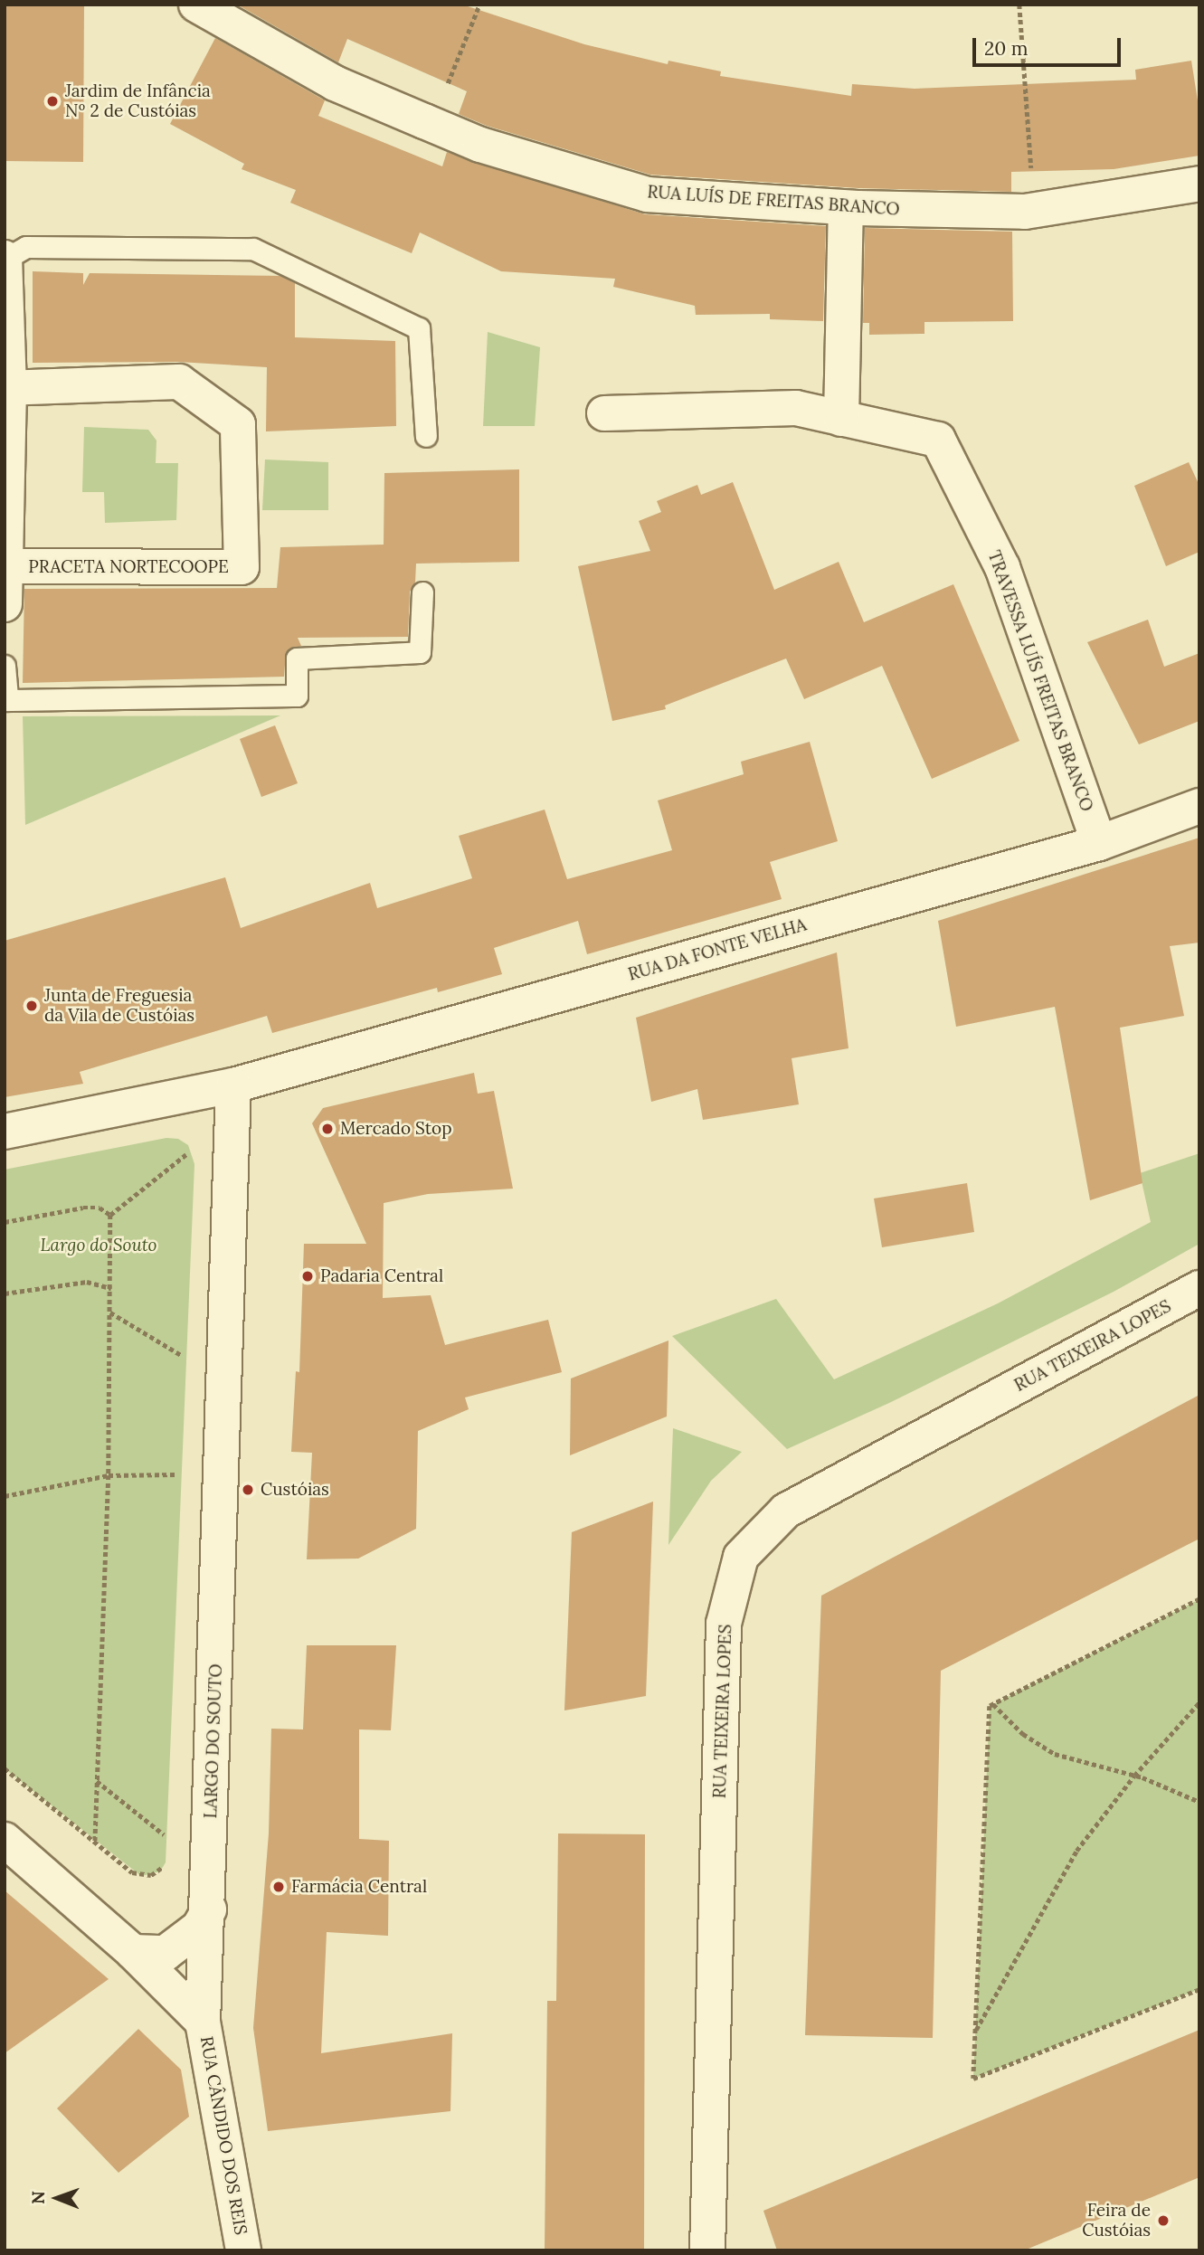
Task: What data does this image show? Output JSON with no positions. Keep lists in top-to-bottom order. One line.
{"streets":{"street":["RUA LUÍS DE FREITAS BRANCO","PRACETA NORTECOOPE","TRAVESSA LUÍS FREITAS BRANCO","RUA DA FONTE VELHA","RUA TEIXEIRA LOPES","LARGO DO SOUTO","RUA CÂNDIDO DOS REIS"]},"crossings":[["TRAVESSA LUÍS FREITAS BRANCO","RUA DA FONTE VELHA"],["RUA DA FONTE VELHA","LARGO DO SOUTO"],["LARGO DO SOUTO","RUA CÂNDIDO DOS REIS"]],"parks":["Largo do Souto"],"places":["Jardim de Infância Nº 2 de Custóias","Junta de Freguesia da Vila de Custóias","Mercado Stop","Padaria Central","Custóias","Farmácia Central","Feira de Custóias"],"scale_bar":"20 m","north":"left"}
